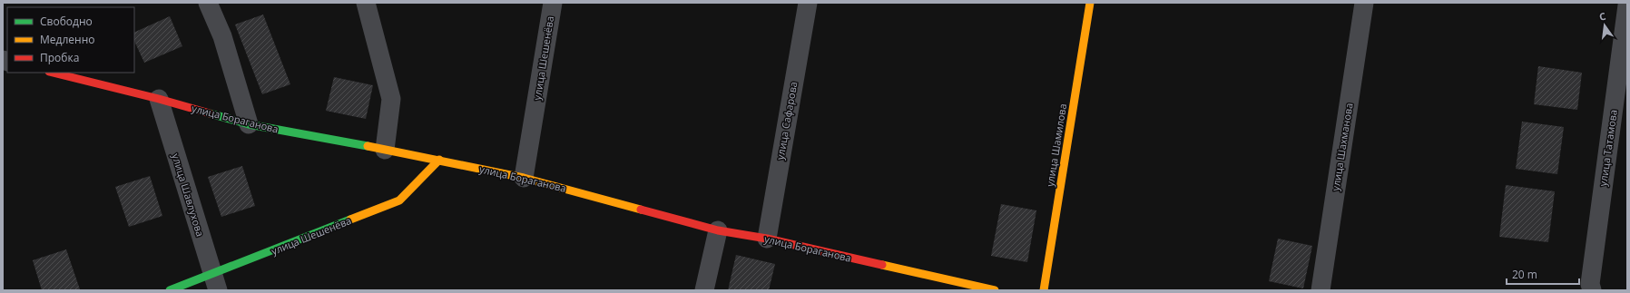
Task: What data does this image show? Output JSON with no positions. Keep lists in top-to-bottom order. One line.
{"streets":{"street":["улица Шешенёва","улица Бораганова","улица Сафарова","улица Шамилова","улица Шахманова","улица Татамова","улица Шавлухова"]},"crossings":[["улица Шешенёва","улица Бораганова"],["улица Шешенёва","улица Шавлухова"],["улица Бораганова","улица Сафарова"],["улица Бораганова","улица Шавлухова"]],"legend":["Свободно","Медленно","Пробка"],"scale_bar":"20 m","north":"top"}
